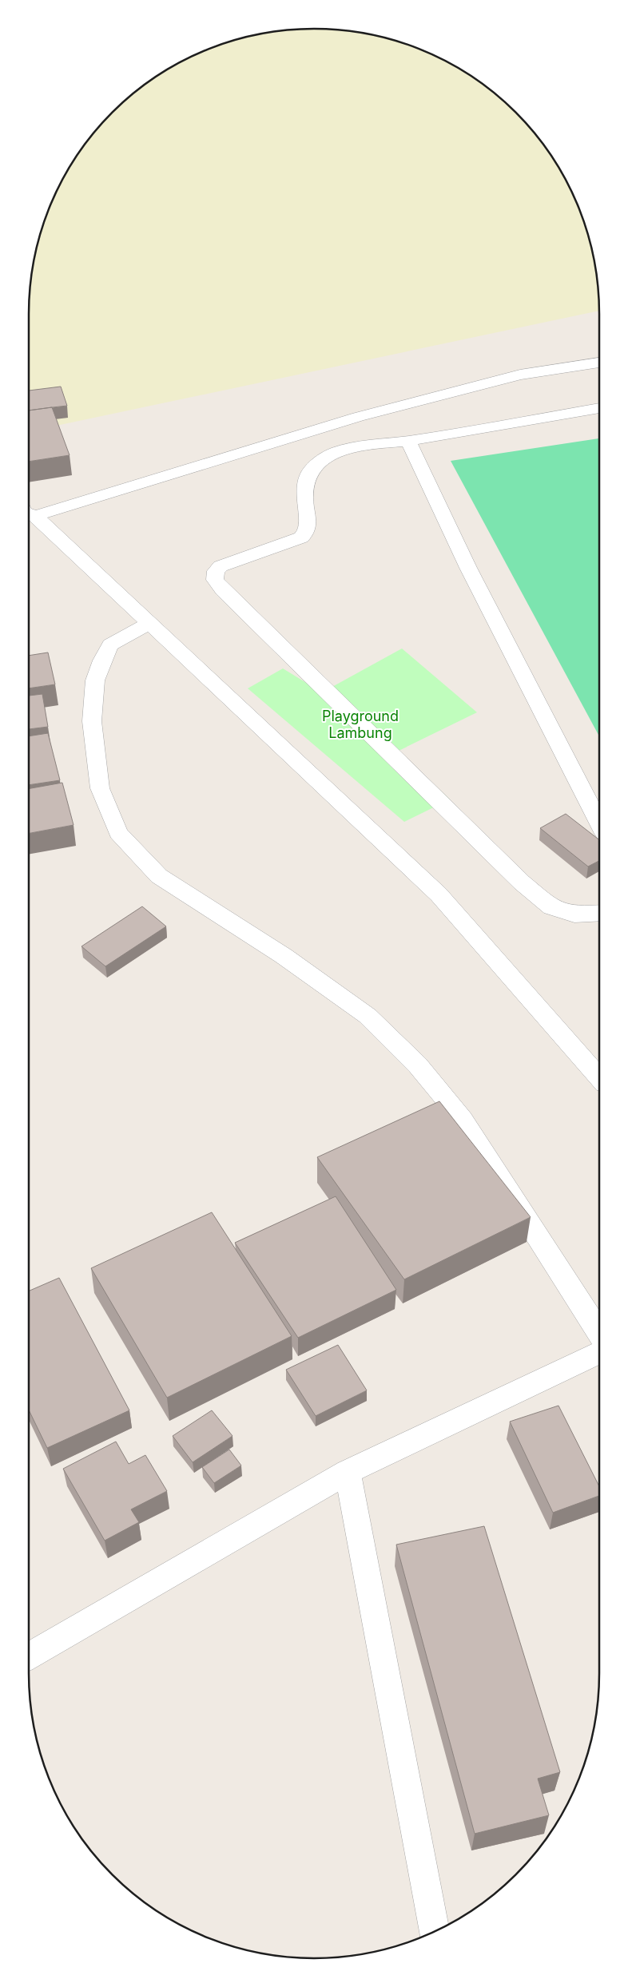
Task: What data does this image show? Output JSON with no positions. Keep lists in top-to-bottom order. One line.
{"parks":["Playground Lambung"]}
